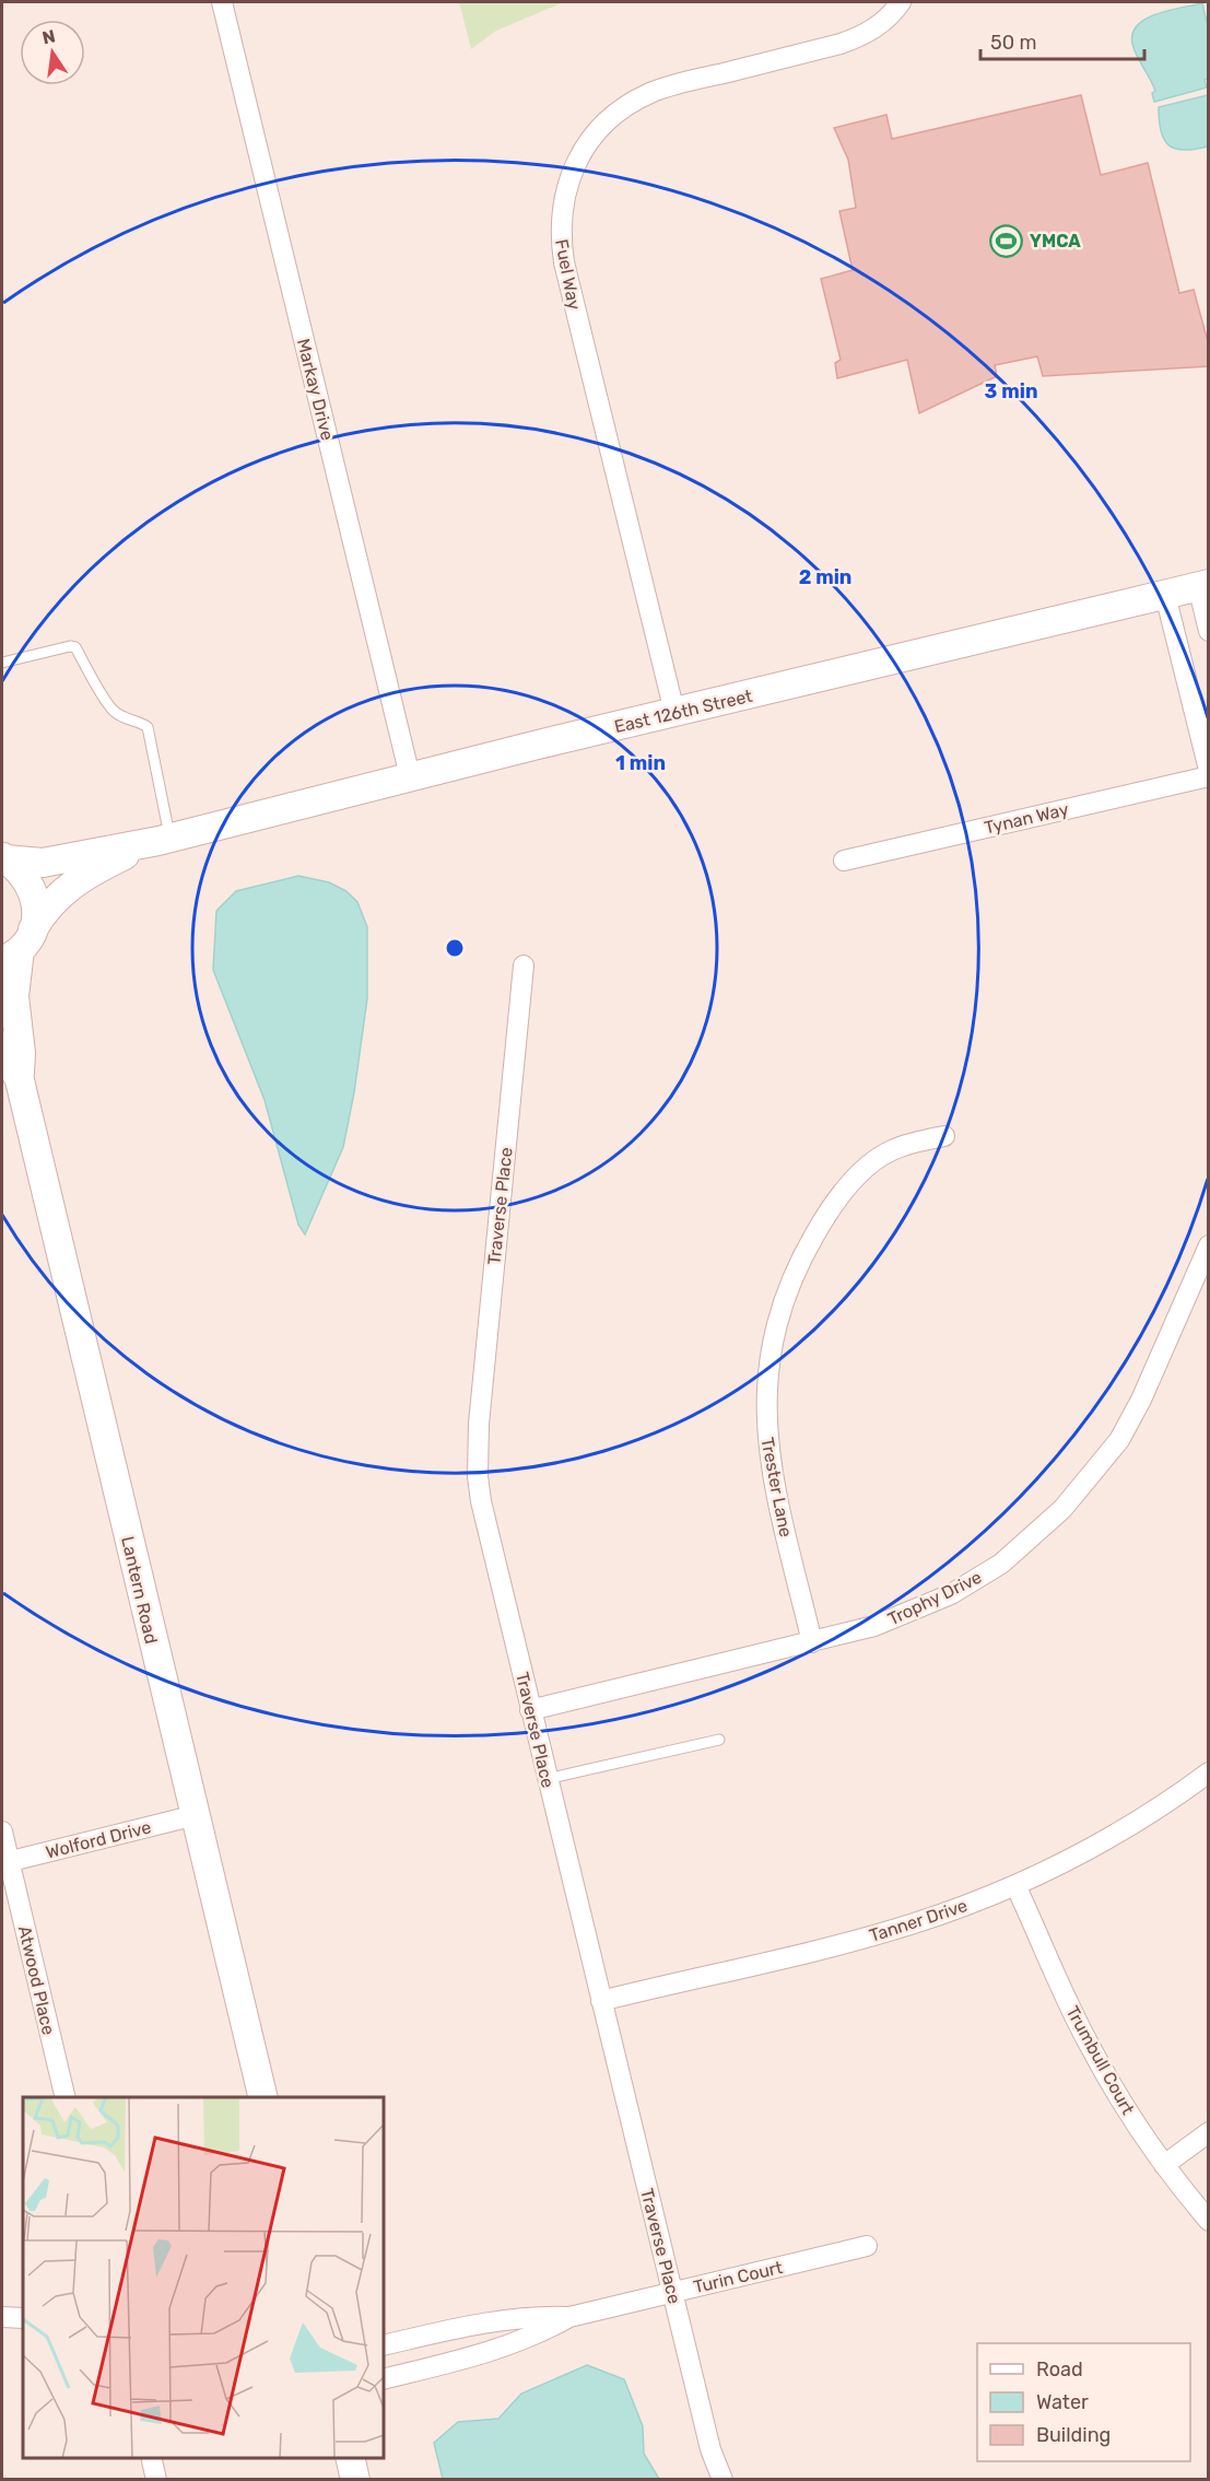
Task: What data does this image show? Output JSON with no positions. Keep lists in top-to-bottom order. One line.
{"streets":{"main road":["East 126th Street","Lantern Road"],"street":["Fuel Way","Markay Drive","Tynan Way","Traverse Place","Trester Lane","Trophy Drive","Wolford Drive","Tanner Drive","Atwood Place","Trumbull Court","Turin Court"]},"crossings":[["Fuel Way","East 126th Street"],["Markay Drive","East 126th Street"],["East 126th Street","Lantern Road"],["Traverse Place","Trophy Drive"],["Traverse Place","Tanner Drive"],["Traverse Place","Turin Court"],["Trester Lane","Trophy Drive"],["Lantern Road","Wolford Drive"],["Wolford Drive","Atwood Place"],["Tanner Drive","Trumbull Court"]],"places":{"sports":["YMCA"]},"legend":["Road","Water","Building"],"scale_bar":"50 m","north":"top","rings":["3 min","2 min","1 min"]}
